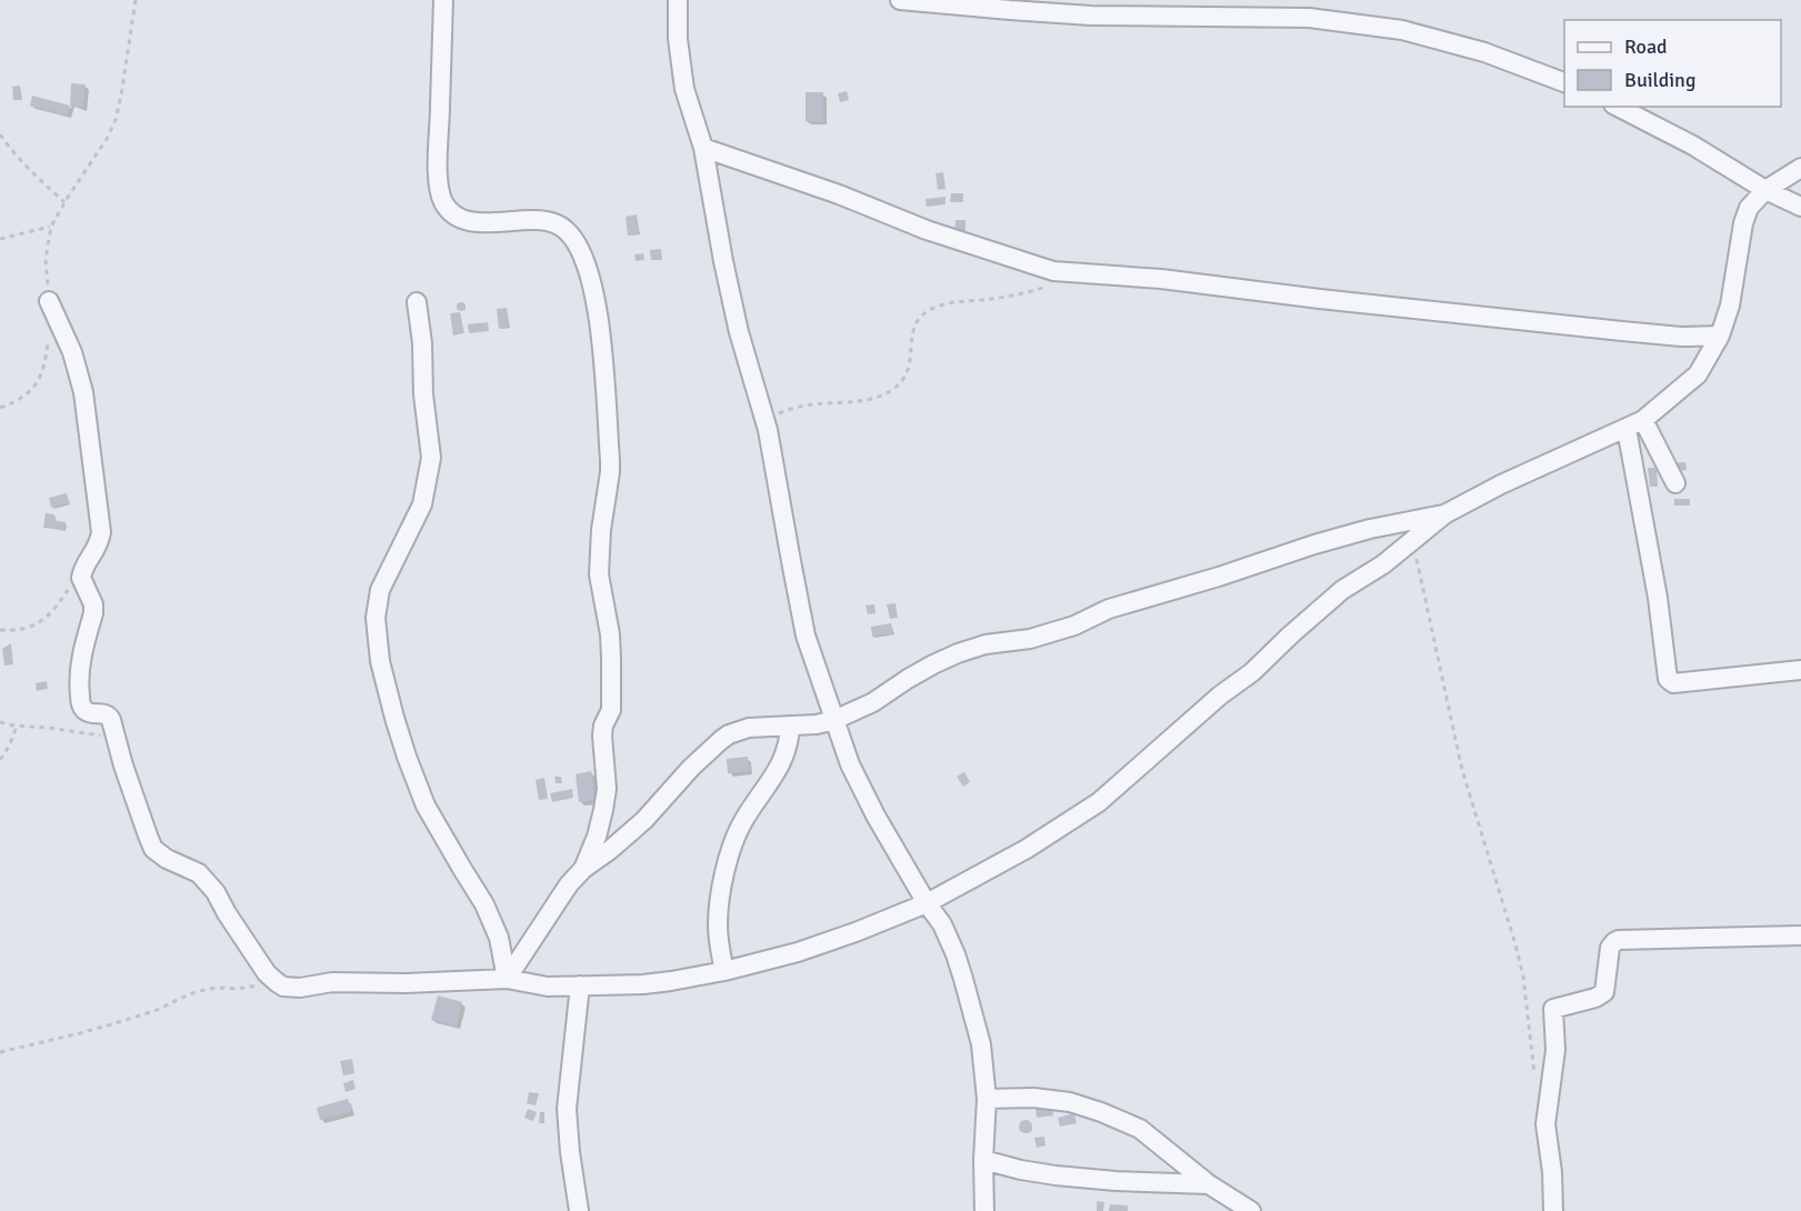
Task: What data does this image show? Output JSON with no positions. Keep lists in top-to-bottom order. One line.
{"legend":["Road","Building"]}
